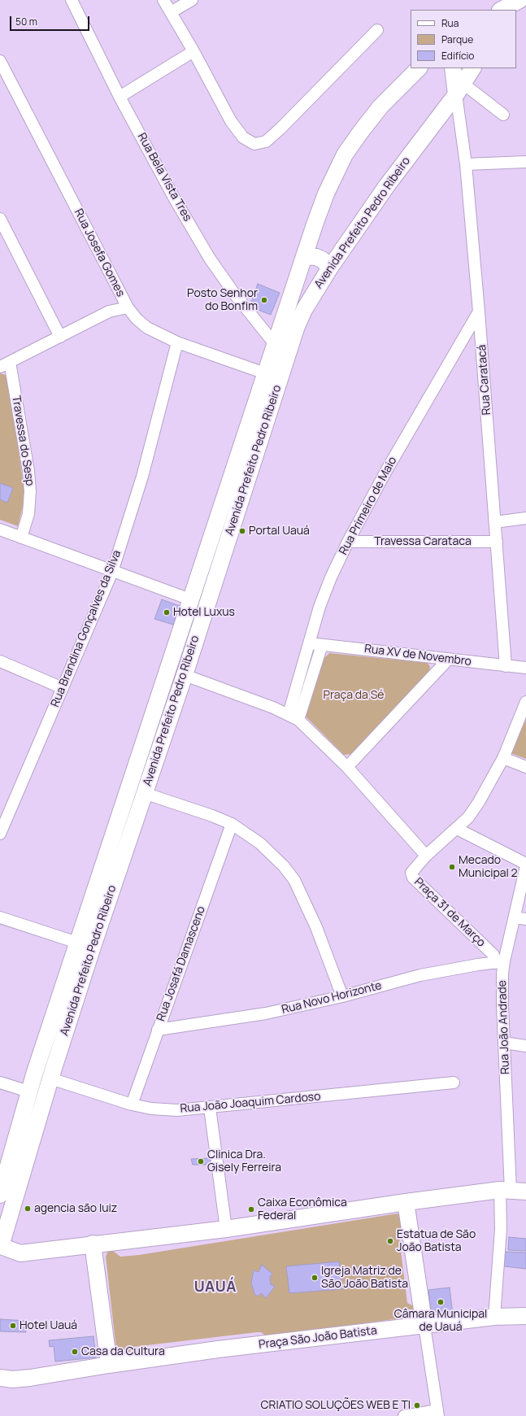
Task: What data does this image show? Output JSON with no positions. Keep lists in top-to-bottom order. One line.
{"streets":{"main road":["Avenida Prefeito Pedro Ribeiro","Praça São João Batista"],"street":["Rua Bela Vista Tres","Rua Josefa Gomes","Rua Caratacá","Travessa do Sesp","Rua Primeiro de Maio","Travessa Carataca","Rua Brandina Gonçalves da Silva","Rua XV de Novembro","Praça 31 de Março","Rua Josafá Damasceno","Rua Novo Horizonte","Rua João Andrade","Rua João Joaquim Cardoso"]},"crossings":[["Rua Bela Vista Tres","Avenida Prefeito Pedro Ribeiro"],["Avenida Prefeito Pedro Ribeiro","Rua Josefa Gomes"],["Avenida Prefeito Pedro Ribeiro","Rua Caratacá"],["Avenida Prefeito Pedro Ribeiro","Rua João Joaquim Cardoso"],["Rua Josefa Gomes","Rua Brandina Gonçalves da Silva"],["Rua Caratacá","Rua Primeiro de Maio"],["Rua Caratacá","Travessa Carataca"],["Rua Caratacá","Rua XV de Novembro"],["Rua Primeiro de Maio","Travessa Carataca"],["Rua Primeiro de Maio","Rua XV de Novembro"],["Praça 31 de Março","Rua Novo Horizonte"],["Praça 31 de Março","Rua João Andrade"],["Rua Josafá Damasceno","Rua Novo Horizonte"],["Rua Josafá Damasceno","Rua João Joaquim Cardoso"],["Rua Novo Horizonte","Rua João Andrade"],["Rua João Andrade","Praça São João Batista"]],"districts":["UAUÁ"],"parks":["Praça da Sé"],"places":["Posto Senhor do Bonfim","Portal Uauá","Hotel Luxus","Mecado Municipal 2","Clinica Dra. Gisely Ferreira","agencia são luiz","Caixa Econômica Federal","Estatua de São João Batista","Igreja Matriz de São João Batista","Câmara Municipal de Uauá","Hotel Uauá","Casa da Cultura","CRIATIO SOLUÇÕES WEB E TI"],"legend":["Rua","Parque","Edifício"],"scale_bar":"50 m"}
